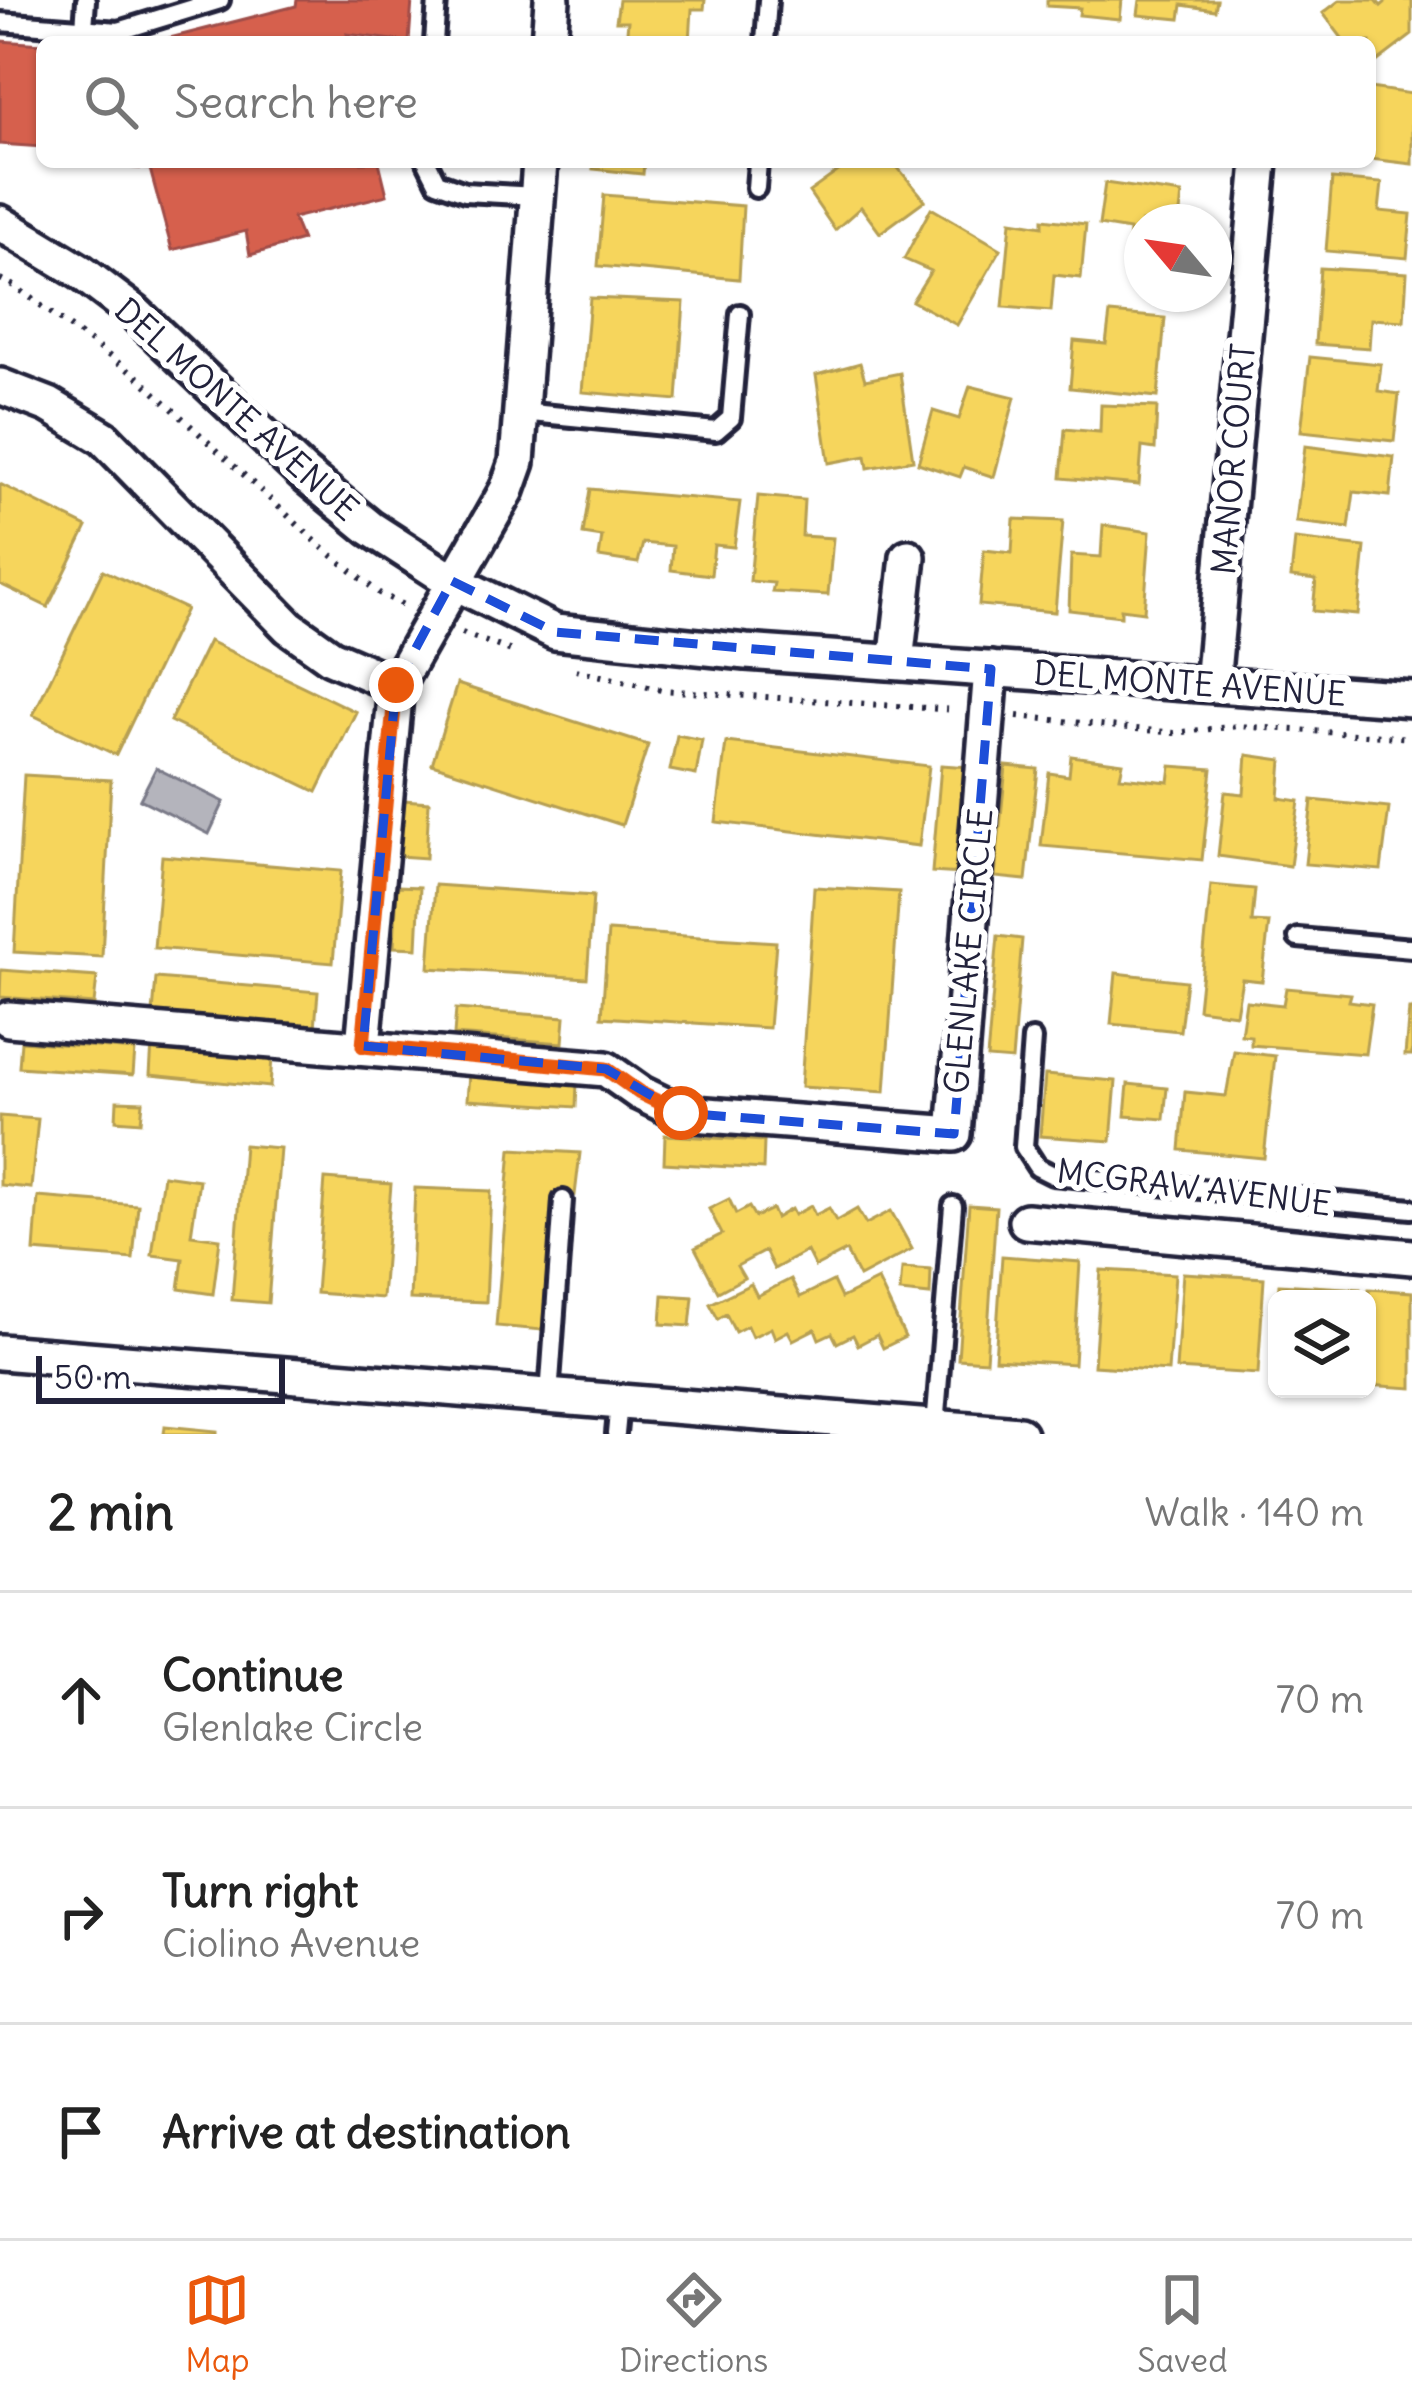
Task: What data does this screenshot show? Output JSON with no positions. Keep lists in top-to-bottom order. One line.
{"streets":{"street":["DEL MONTE AVENUE","MANOR COURT","GLENLAKE CIRCLE","MCGRAW AVENUE"]},"crossings":[["DEL MONTE AVENUE","MANOR COURT"],["DEL MONTE AVENUE","GLENLAKE CIRCLE"]],"scale_bar":"50 m","north":"top left","page":{"search":"Search here","scale":"50 m","heading":["2 min","Walk · 140 m"],"list":[["Continue","Glenlake Circle","70 m"],["Turn right","Ciolino Avenue","70 m"],"Arrive at destination"],"nav":["Map","Directions","Saved"]}}
